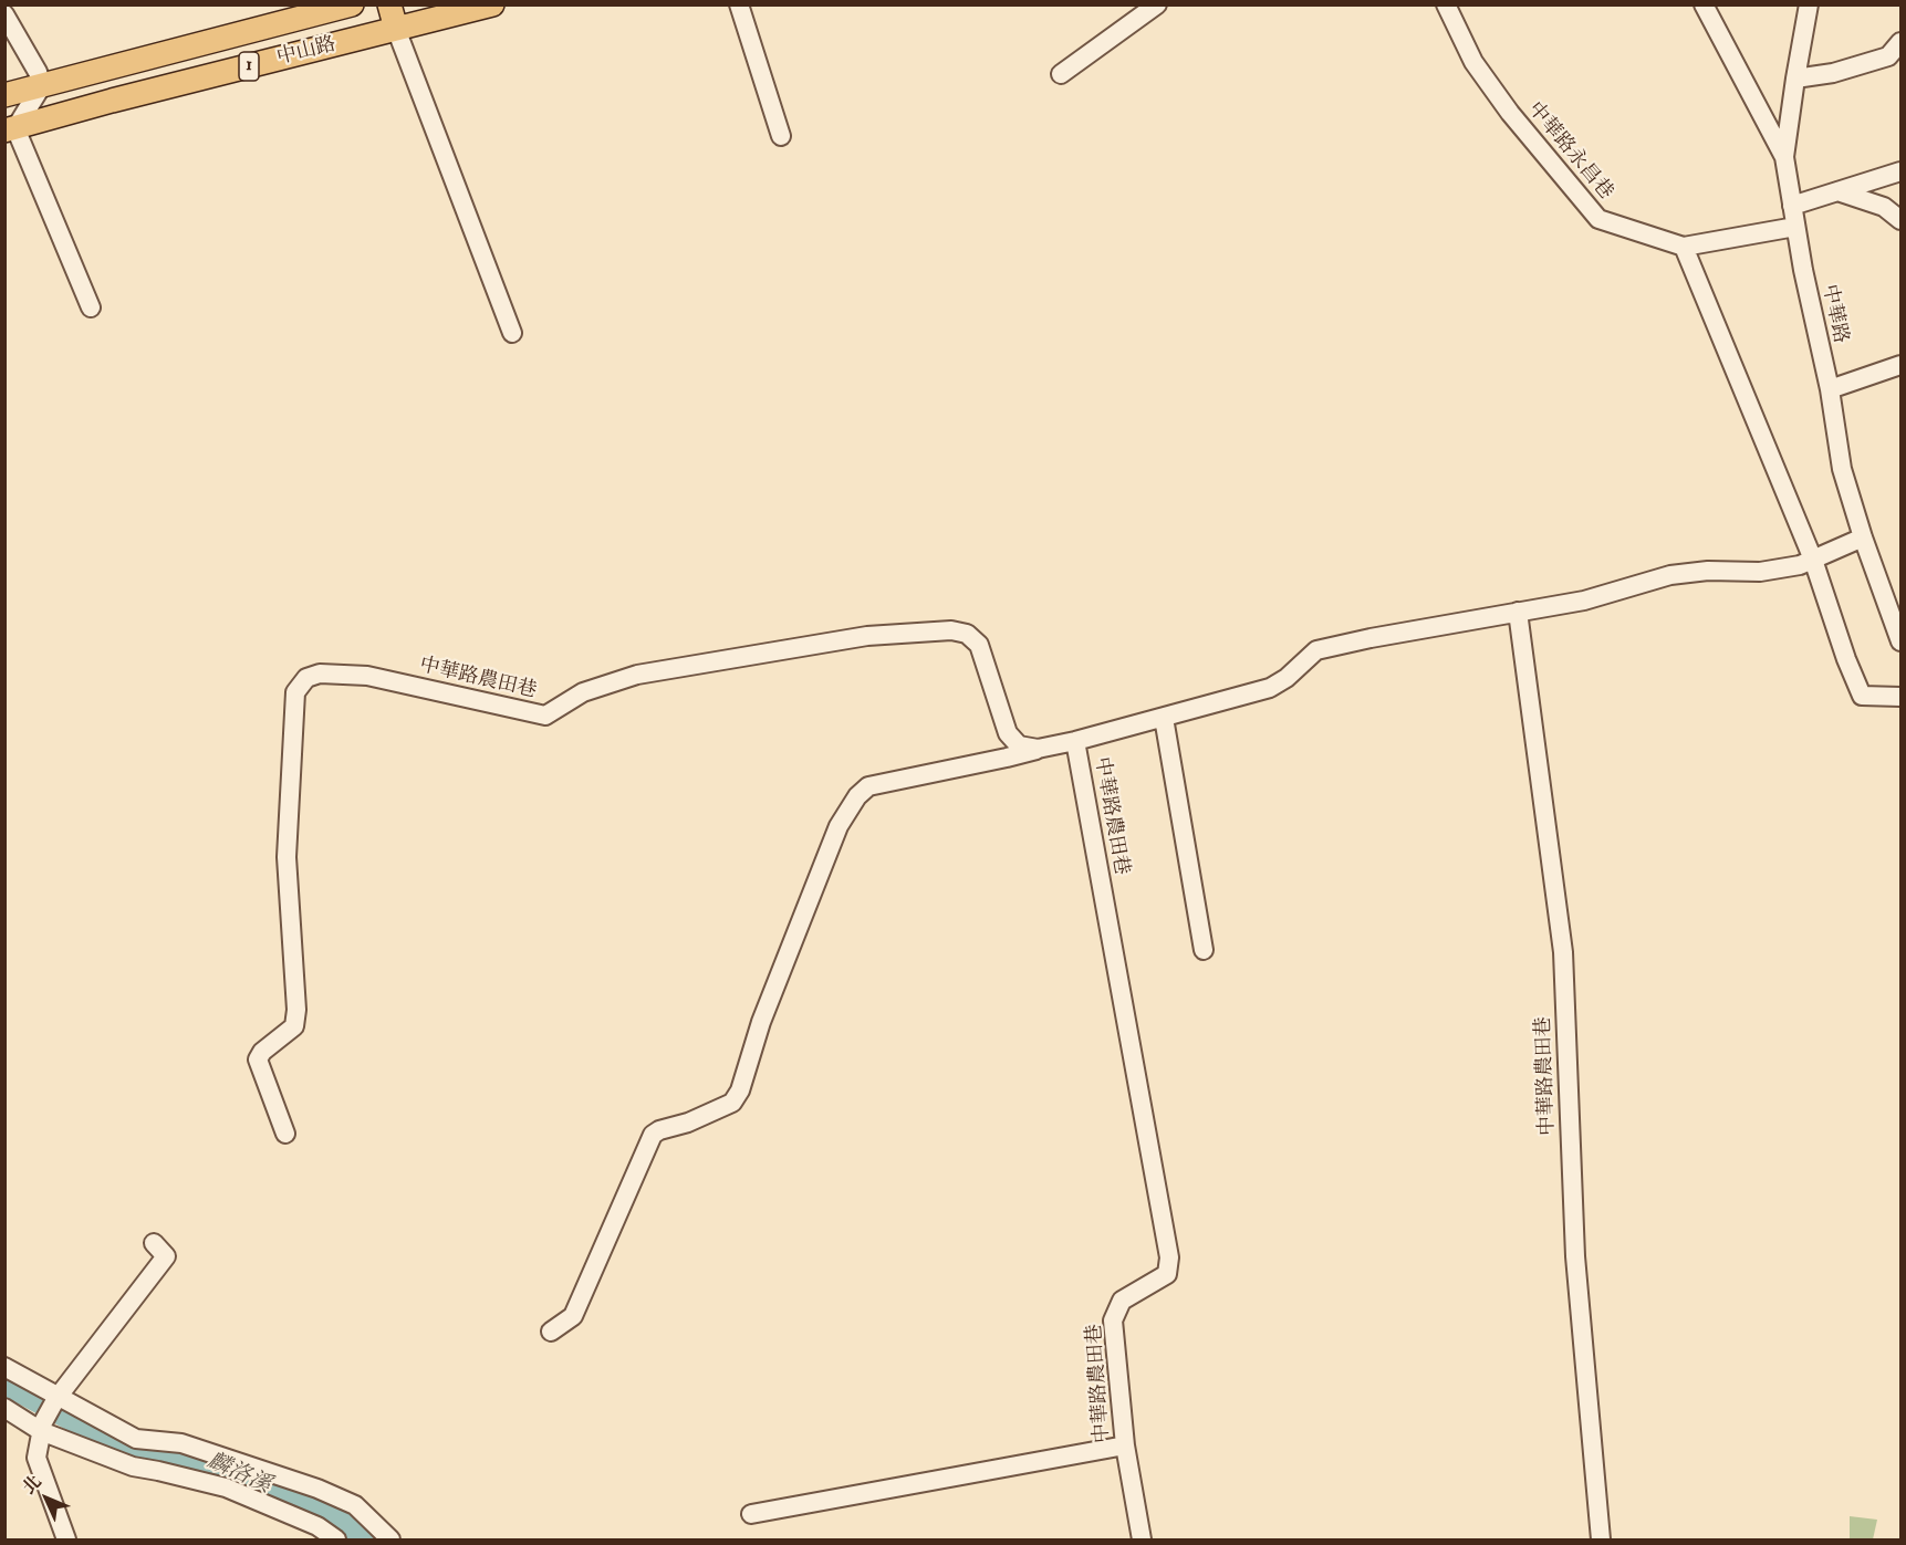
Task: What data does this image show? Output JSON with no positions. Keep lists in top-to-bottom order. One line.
{"streets":{"main road":["中山路","1"],"street":["中華路永昌巷","中華路","中華路農田巷"]},"crossings":[["中華路永昌巷","中華路"],["中華路","中華路農田巷"]],"water":["麟洛溪"],"north":"top left"}
